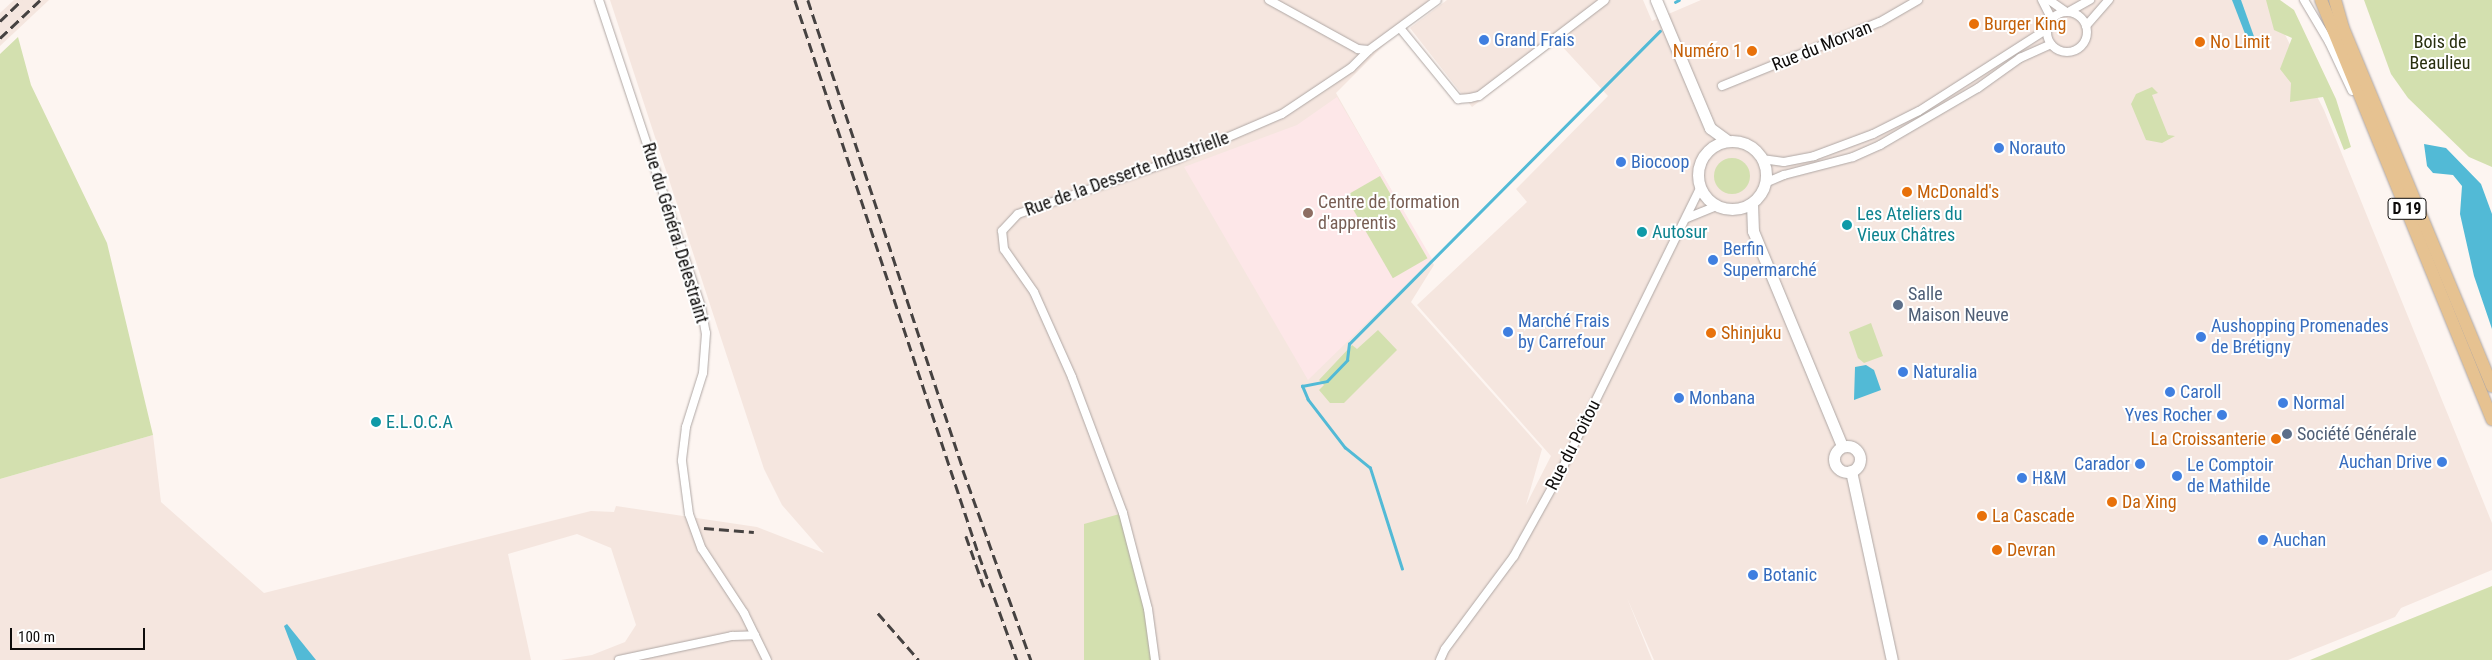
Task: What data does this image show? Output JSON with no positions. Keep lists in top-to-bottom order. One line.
{"streets":{"main road":["D 19"],"street":["Rue du Morvan","Rue de la Desserte Industrielle","Rue du Général Delestraint","Rue du Poitou"]},"parks":["Bois de Beaulieu"],"places":["Burger King","Grand Frais","No Limit","Numéro 1","Norauto","Biocoop","McDonald's","Centre de formation d'apprentis","Les Ateliers du Vieux Châtres","Autosur","Berfin Supermarché","Salle Maison Neuve","Marché Frais by Carrefour","Shinjuku","Aushopping Promenades de Brétigny","Naturalia","Caroll","Monbana","Normal","Yves Rocher","E.L.O.C.A","Société Générale","La Croissanterie","Auchan Drive","Carador","Le Comptoir de Mathilde","H&M","Da Xing","La Cascade","Auchan","Devran","Botanic"],"scale_bar":"100 m"}
